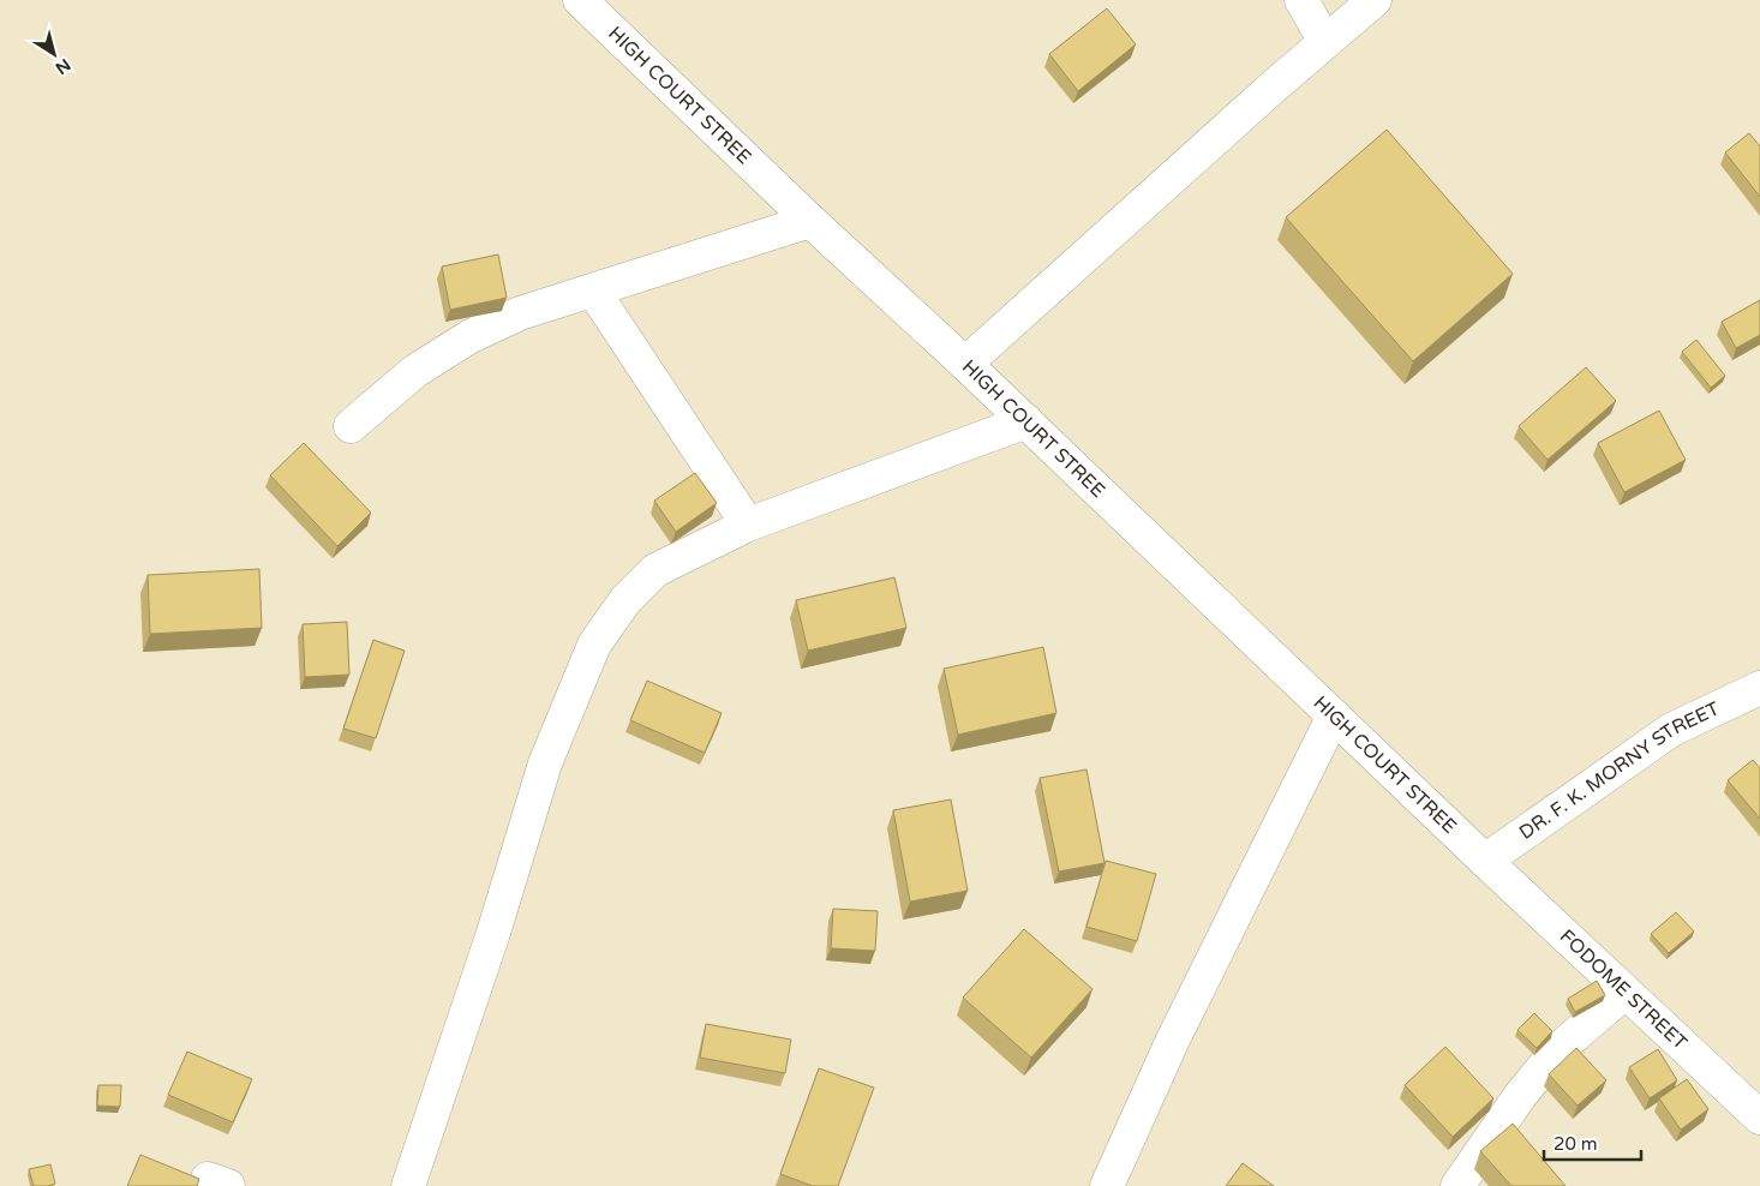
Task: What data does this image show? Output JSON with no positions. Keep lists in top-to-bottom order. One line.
{"streets":{"street":["HIGH COURT STREE","DR. F. K. MORNY STREET","FODOME STREET"]},"crossings":[["HIGH COURT STREE","DR. F. K. MORNY STREET"],["HIGH COURT STREE","FODOME STREET"],["DR. F. K. MORNY STREET","FODOME STREET"]],"scale_bar":"20 m","north":"bottom right"}
